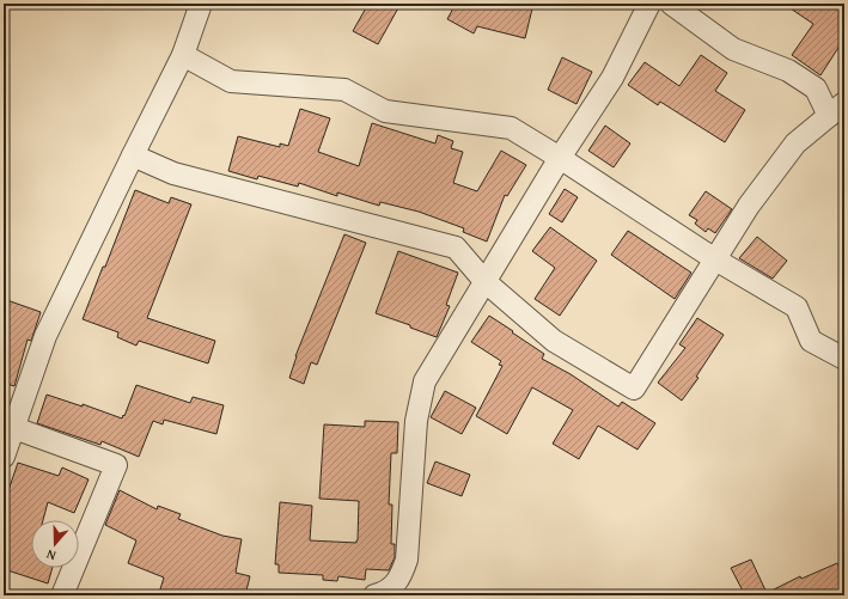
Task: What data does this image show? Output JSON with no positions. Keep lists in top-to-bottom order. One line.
{"north":"bottom"}
